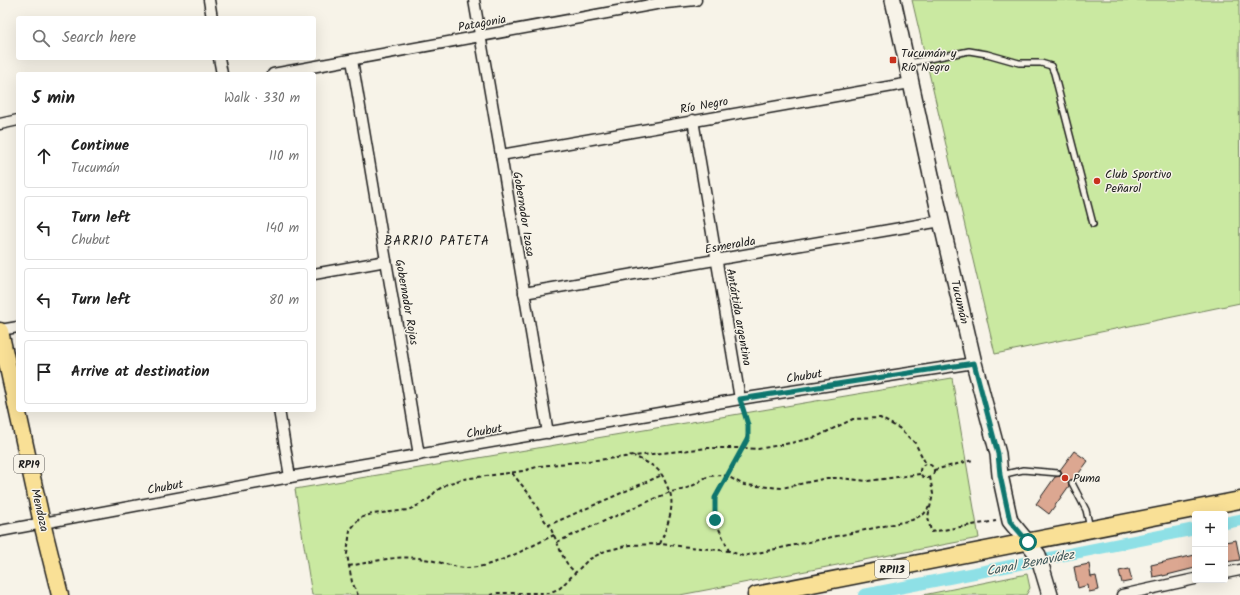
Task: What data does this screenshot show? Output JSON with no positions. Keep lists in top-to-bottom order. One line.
{"streets":{"main road":["Tucumán","RP19","Mendoza","RP113"],"street":["Patagonia","Río Negro","Gobernador Izasa","Esmeralda","Gobernador Rojas","Antártida argentina","Chubut"]},"crossings":[["Patagonia","Gobernador Izasa"],["Patagonia","Gobernador Rojas"],["Río Negro","Gobernador Izasa"],["Río Negro","Tucumán"],["Río Negro","Antártida argentina"],["Gobernador Izasa","Esmeralda"],["Gobernador Izasa","Chubut"],["Esmeralda","Tucumán"],["Esmeralda","Antártida argentina"],["Gobernador Rojas","Chubut"],["Tucumán","Chubut"],["Tucumán","RP113"],["Antártida argentina","Chubut"],["Chubut","Mendoza"]],"districts":["BARRIO PATETA"],"water":["Canal Benavídez"],"places":{"transit":["Tucumán y Río Negro"],"other":["Club Sportivo Peñarol","Puma"]},"page":{"search":"Search here","heading":["5 min","Walk · 330 m"],"list":[["Continue","Tucumán","110 m"],["Turn left","Chubut","140 m"],["Turn left","80 m"],"Arrive at destination"],"map_buttons":["+","−"]}}
